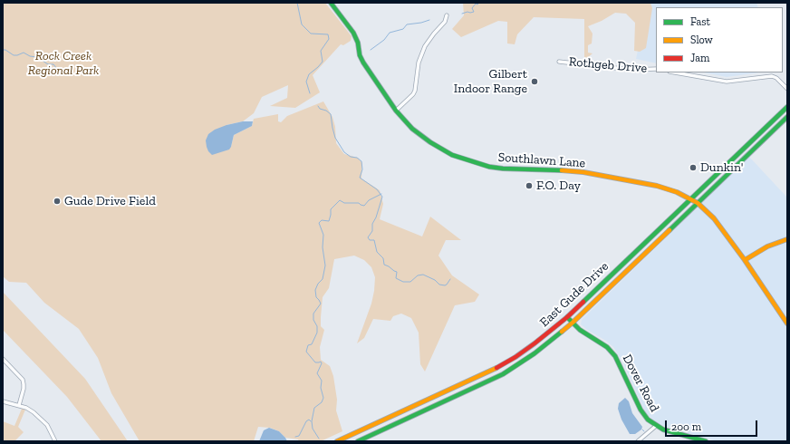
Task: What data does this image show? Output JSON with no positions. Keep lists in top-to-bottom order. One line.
{"streets":{"main road":["Southlawn Lane","East Gude Drive","Dover Road"],"street":["Rothgeb Drive"]},"crossings":[["Southlawn Lane","East Gude Drive"],["East Gude Drive","Dover Road"]],"parks":["Rock Creek Regional Park"],"places":["Gilbert Indoor Range","Dunkin'","F.O. Day","Gude Drive Field"],"legend":["Fast","Slow","Jam"],"scale_bar":"200 m"}
